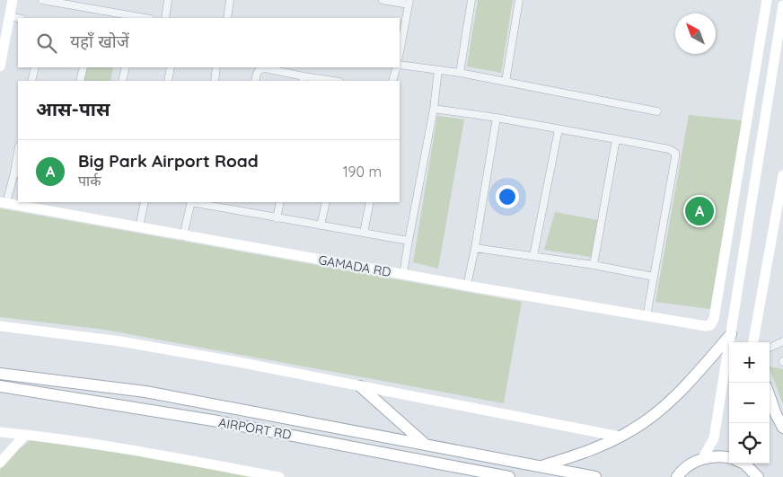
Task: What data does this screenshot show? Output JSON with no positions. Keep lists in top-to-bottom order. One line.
{"streets":{"main road":["AIRPORT RD"],"street":["GAMADA RD"]},"north":"top left","page":{"search":"यहाँ खोजें","heading":"आस-पास","list":[{"mark":"A","name":"Big Park Airport Road","note":"पार्क","value":"190 m"}],"pins":"A","map_buttons":["+","−"]}}
